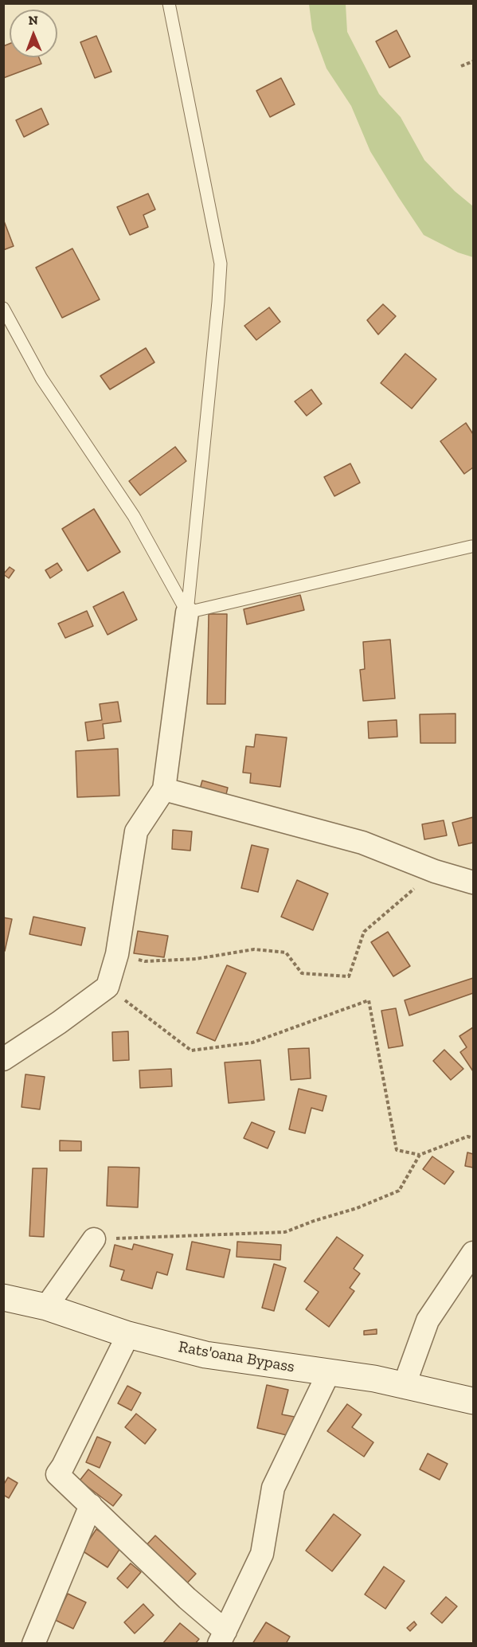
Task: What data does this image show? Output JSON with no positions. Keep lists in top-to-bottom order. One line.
{"streets":{"street":["Rats'oana Bypass"]},"north":"top"}
